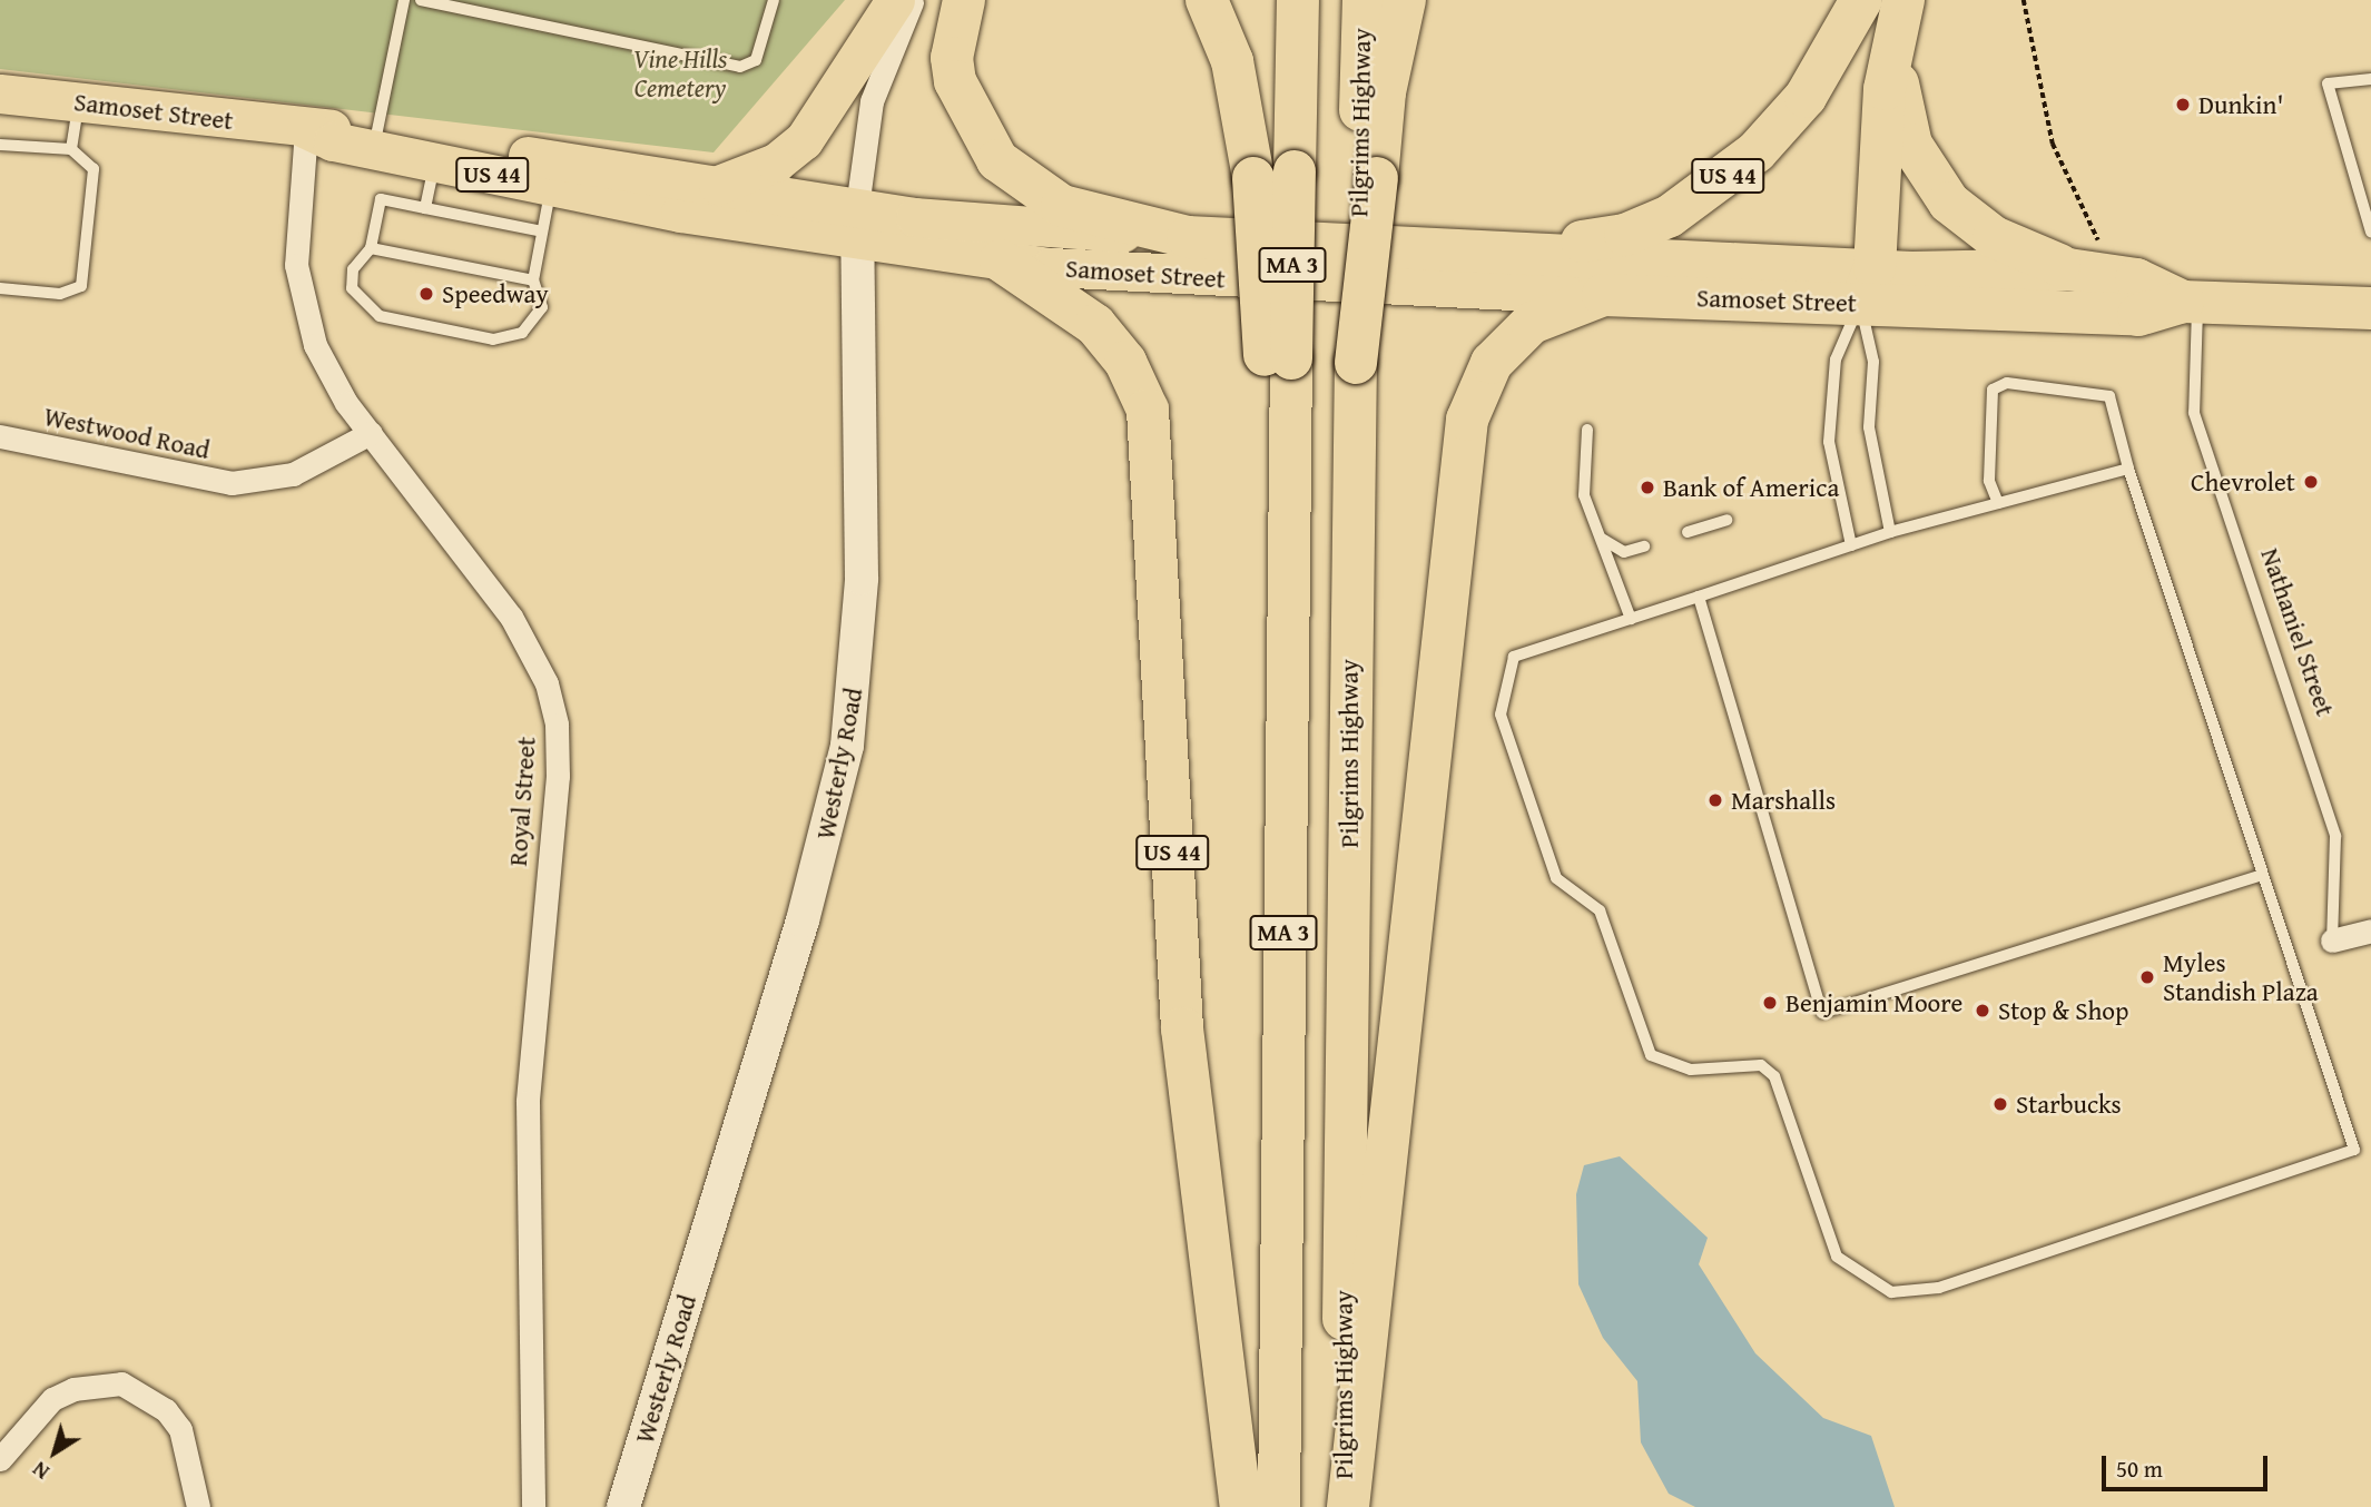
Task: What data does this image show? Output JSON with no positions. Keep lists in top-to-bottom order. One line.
{"streets":{"highway":["Samoset Street","Pilgrims Highway","US 44","MA 3"],"street":["Westwood Road","Nathaniel Street","Westerly Road","Royal Street"]},"crossings":[["Samoset Street","US 44"],["Samoset Street","Nathaniel Street"],["Samoset Street","Westerly Road"],["Samoset Street","Royal Street"],["Westwood Road","Royal Street"]],"parks":["Vine Hills Cemetery"],"places":["Dunkin'","Speedway","Chevrolet","Bank of America","Marshalls","Myles Standish Plaza","Benjamin Moore","Stop & Shop","Starbucks"],"scale_bar":"50 m","north":"bottom left"}
